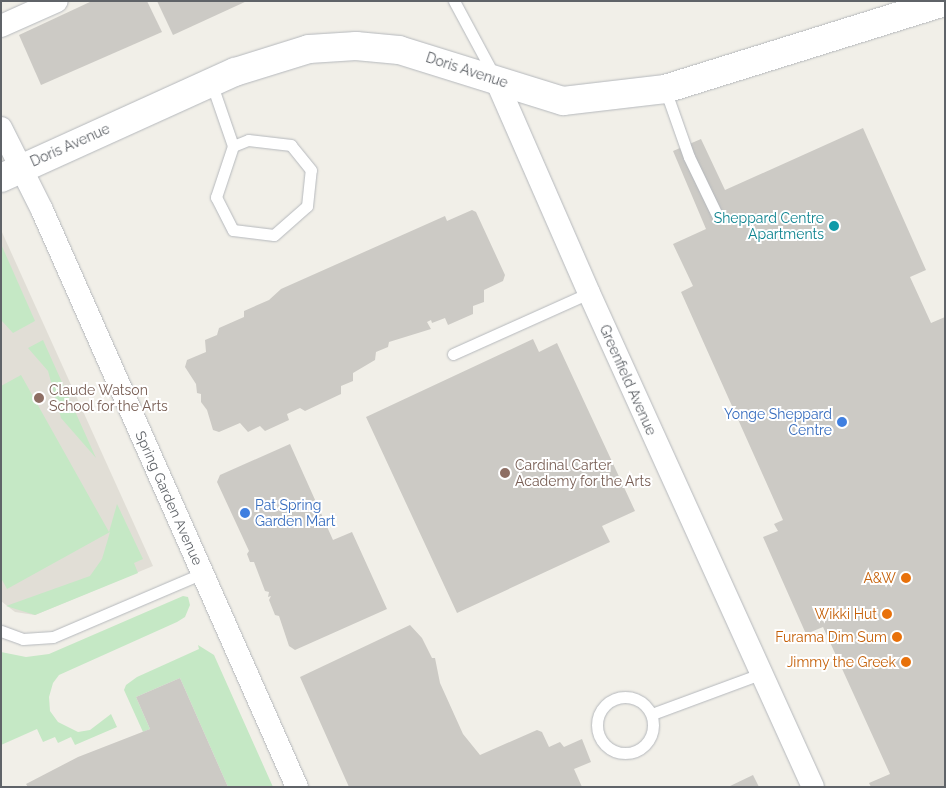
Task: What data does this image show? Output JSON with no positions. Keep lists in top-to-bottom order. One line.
{"streets":{"street":["Doris Avenue","Greenfield Avenue","Spring Garden Avenue"]},"crossings":[["Doris Avenue","Greenfield Avenue"],["Doris Avenue","Spring Garden Avenue"]],"places":["Sheppard Centre Apartments","Claude Watson School for the Arts","Yonge Sheppard Centre","Cardinal Carter Academy for the Arts","Pat Spring Garden Mart","A&W","Wikki Hut","Furama Dim Sum","Jimmy the Greek"]}
